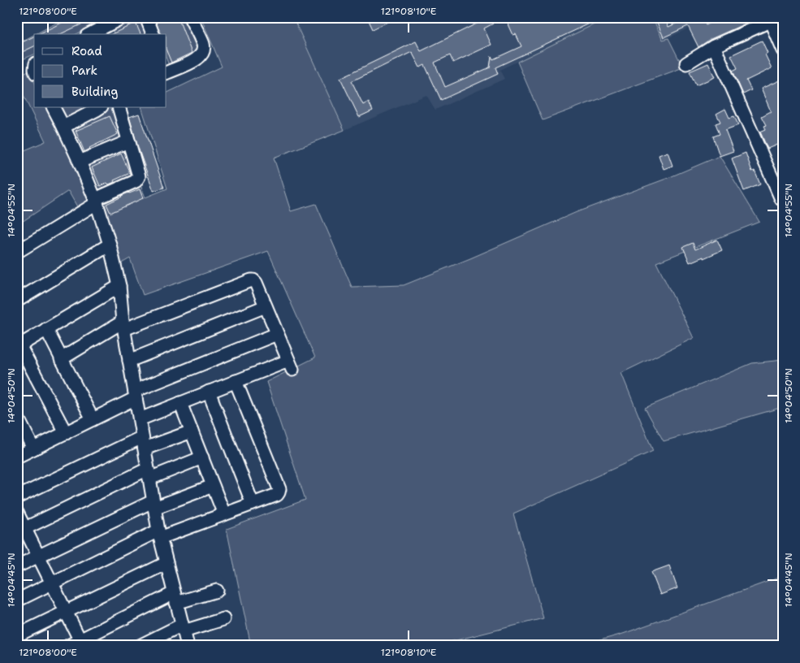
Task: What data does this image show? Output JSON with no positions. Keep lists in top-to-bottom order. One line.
{"legend":["Road","Park","Building"],"coordinates":["121°08'00\"E","121°08'10\"E","14°04'55\"N","14°04'50\"N","14°04'45\"N"]}
